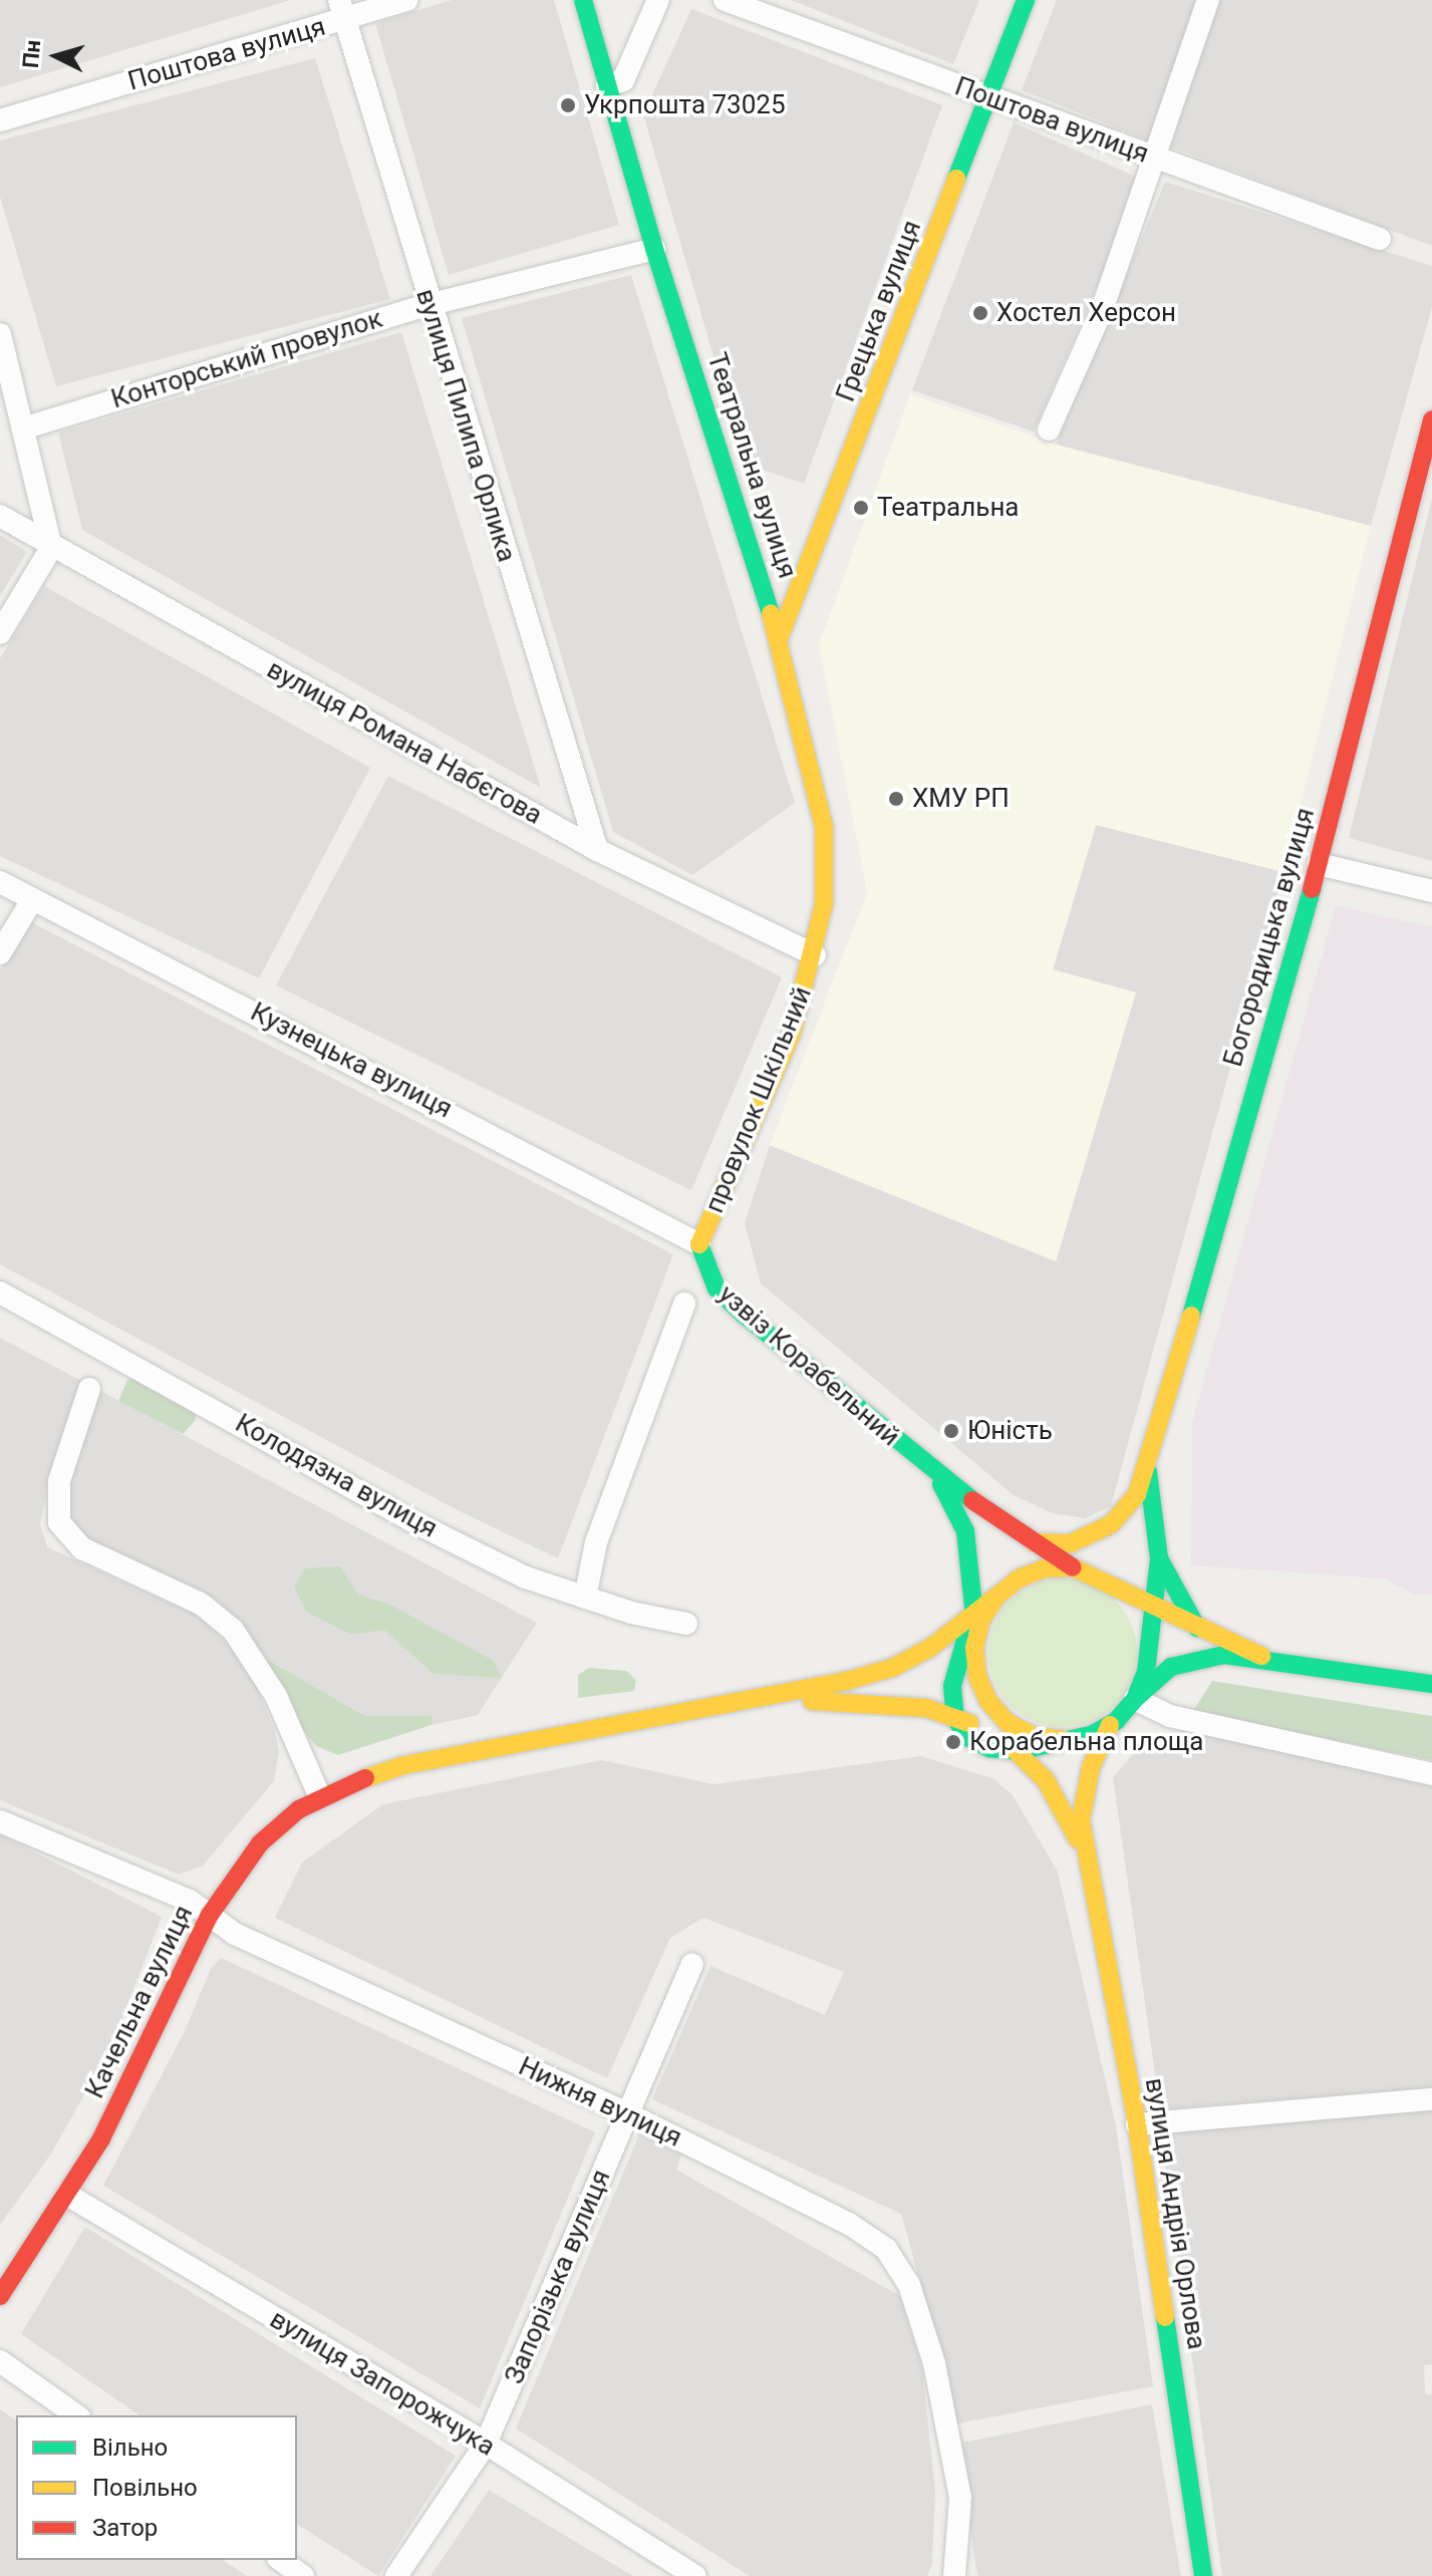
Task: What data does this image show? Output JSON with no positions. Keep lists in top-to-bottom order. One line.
{"streets":{"street":["Поштова вулиця","Грецька вулиця","Конторський провулок","вулиця Пилипа Орлика","Театральна вулиця","вулиця Романа Набєгова","Богородицька вулиця","Кузнецька вулиця","провулок Шкільний","узвіз Корабельний","Колодязна вулиця","Качельна вулиця","Нижня вулиця","вулиця Андрія Орлова","Запорізька вулиця","вулиця Запорожчука"]},"crossings":[["Поштова вулиця","Грецька вулиця"],["Поштова вулиця","вулиця Пилипа Орлика"],["Грецька вулиця","Театральна вулиця"],["Конторський провулок","вулиця Пилипа Орлика"],["Конторський провулок","Театральна вулиця"],["вулиця Пилипа Орлика","вулиця Романа Набєгова"],["Театральна вулиця","вулиця Романа Набєгова"],["Театральна вулиця","провулок Шкільний"],["вулиця Романа Набєгова","провулок Шкільний"],["Богородицька вулиця","узвіз Корабельний"],["Богородицька вулиця","Качельна вулиця"],["Богородицька вулиця","вулиця Андрія Орлова"],["Кузнецька вулиця","провулок Шкільний"],["Кузнецька вулиця","узвіз Корабельний"],["провулок Шкільний","узвіз Корабельний"],["узвіз Корабельний","Качельна вулиця"],["узвіз Корабельний","вулиця Андрія Орлова"],["Качельна вулиця","Нижня вулиця"],["Качельна вулиця","вулиця Андрія Орлова"],["Качельна вулиця","вулиця Запорожчука"],["Нижня вулиця","Запорізька вулиця"],["Запорізька вулиця","вулиця Запорожчука"]],"places":["Укрпошта 73025","Хостел Херсон","Театральна","ХМУ РП","Юність","Корабельна площа"],"legend":["Вільно","Повільно","Затор"],"north":"left"}
